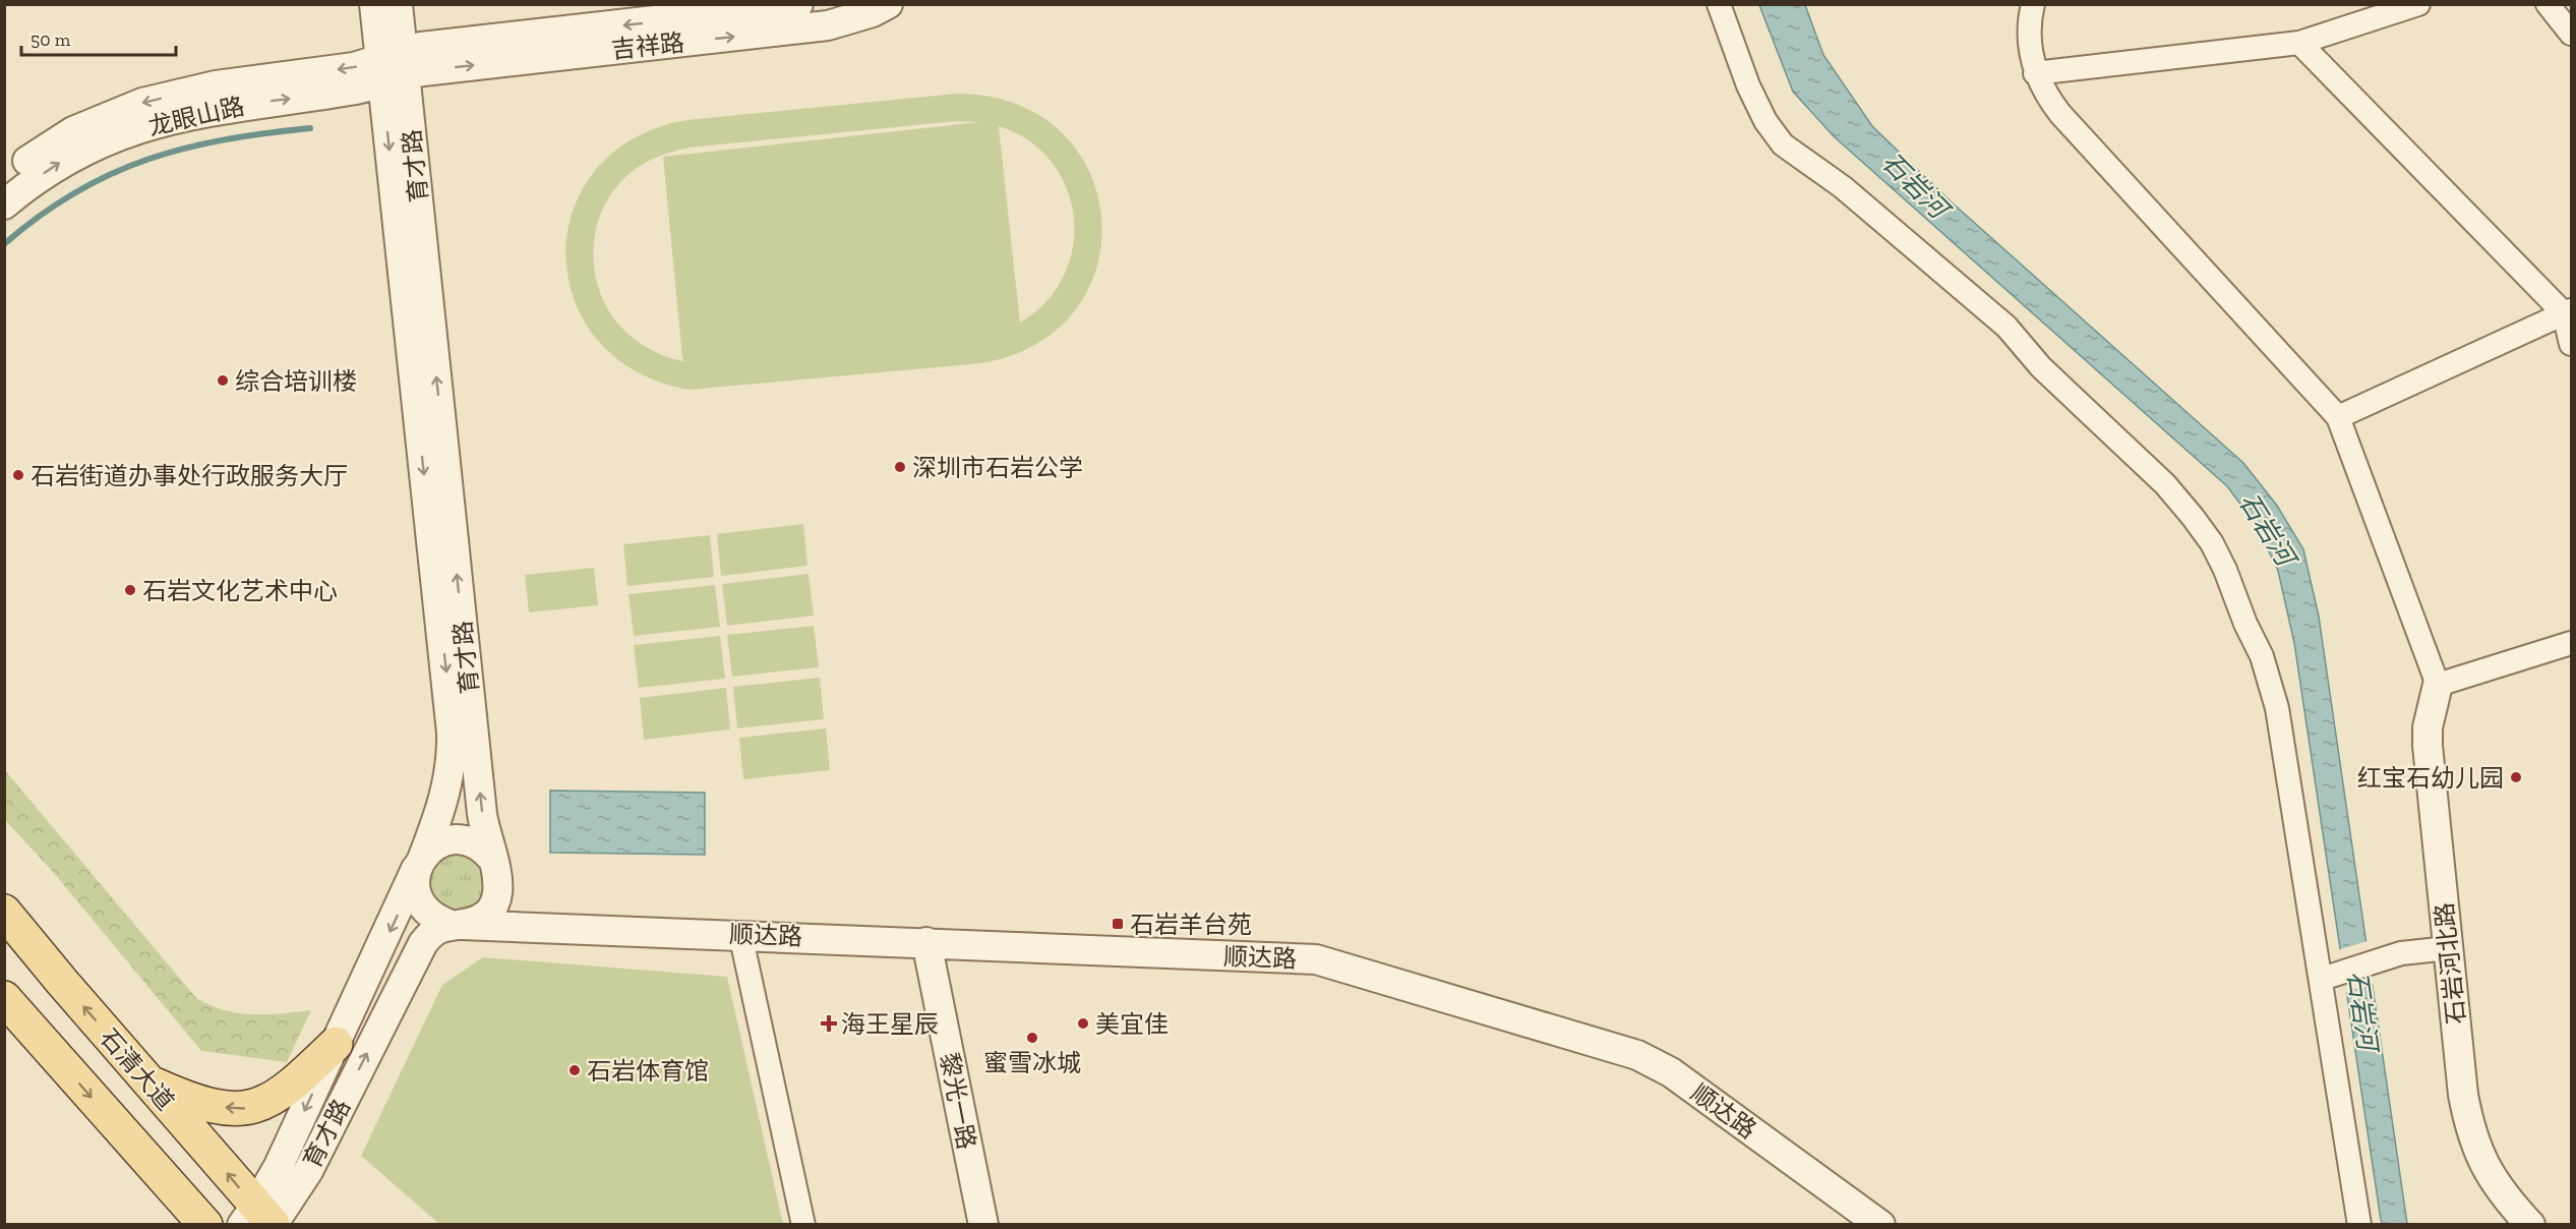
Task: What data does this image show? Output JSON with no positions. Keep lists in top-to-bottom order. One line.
{"streets":{"main road":["石清大道"],"street":["吉祥路","龙眼山路","育才路","顺达路","石岩河北路","黎光一路"]},"crossings":[["吉祥路","龙眼山路"],["吉祥路","育才路"],["龙眼山路","育才路"],["育才路","顺达路"],["育才路","石清大道"],["顺达路","黎光一路"]],"water":["石岩河"],"places":{"other":["综合培训楼","深圳市石岩公学","石岩街道办事处行政服务大厅","石岩文化艺术中心","红宝石幼儿园","美宜佳","蜜雪冰城","石岩体育馆"],"transit":["石岩羊台苑"],"health":["海王星辰"]},"scale_bar":"50 m"}
